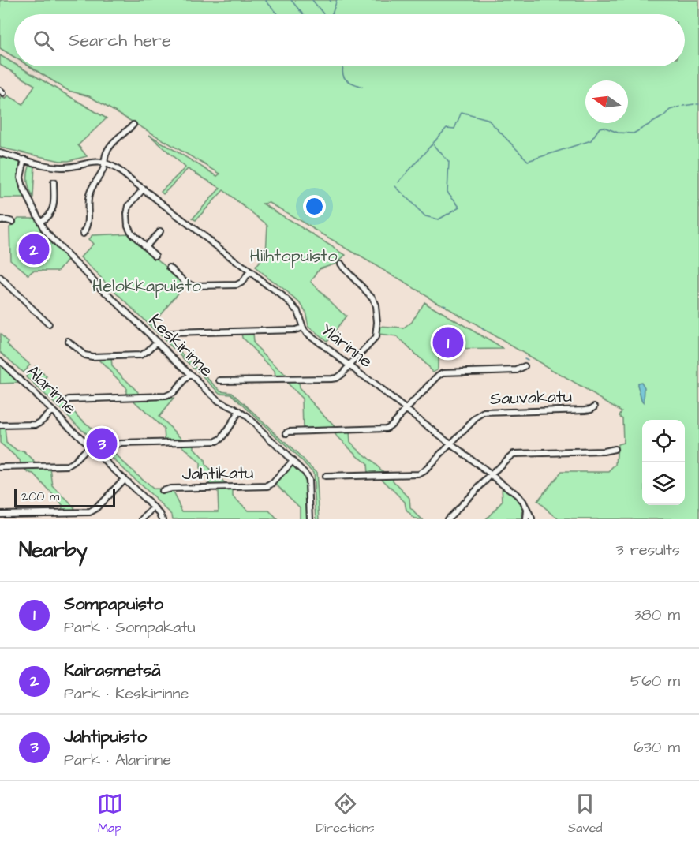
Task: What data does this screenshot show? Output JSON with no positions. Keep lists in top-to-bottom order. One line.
{"streets":{"street":["Keskirinne","Ylärinne","Alarinne","Sauvakatu","Jahtikatu"]},"crossings":[["Keskirinne","Jahtikatu"],["Ylärinne","Sauvakatu"]],"parks":["Hiihtopuisto","Helokkapuisto"],"scale_bar":"200 m","north":"left","page":{"search":"Search here","pins":["2","1","3"],"scale":"200 m","heading":["Nearby","3 results"],"list":[{"mark":"1","name":"Sompapuisto","note":"Park · Sompakatu","value":"380 m"},{"mark":"2","name":"Kairasmetsä","note":"Park · Keskirinne","value":"560 m"},{"mark":"3","name":"Jahtipuisto","note":"Park · Alarinne","value":"630 m"}],"nav":["Map","Directions","Saved"]}}
